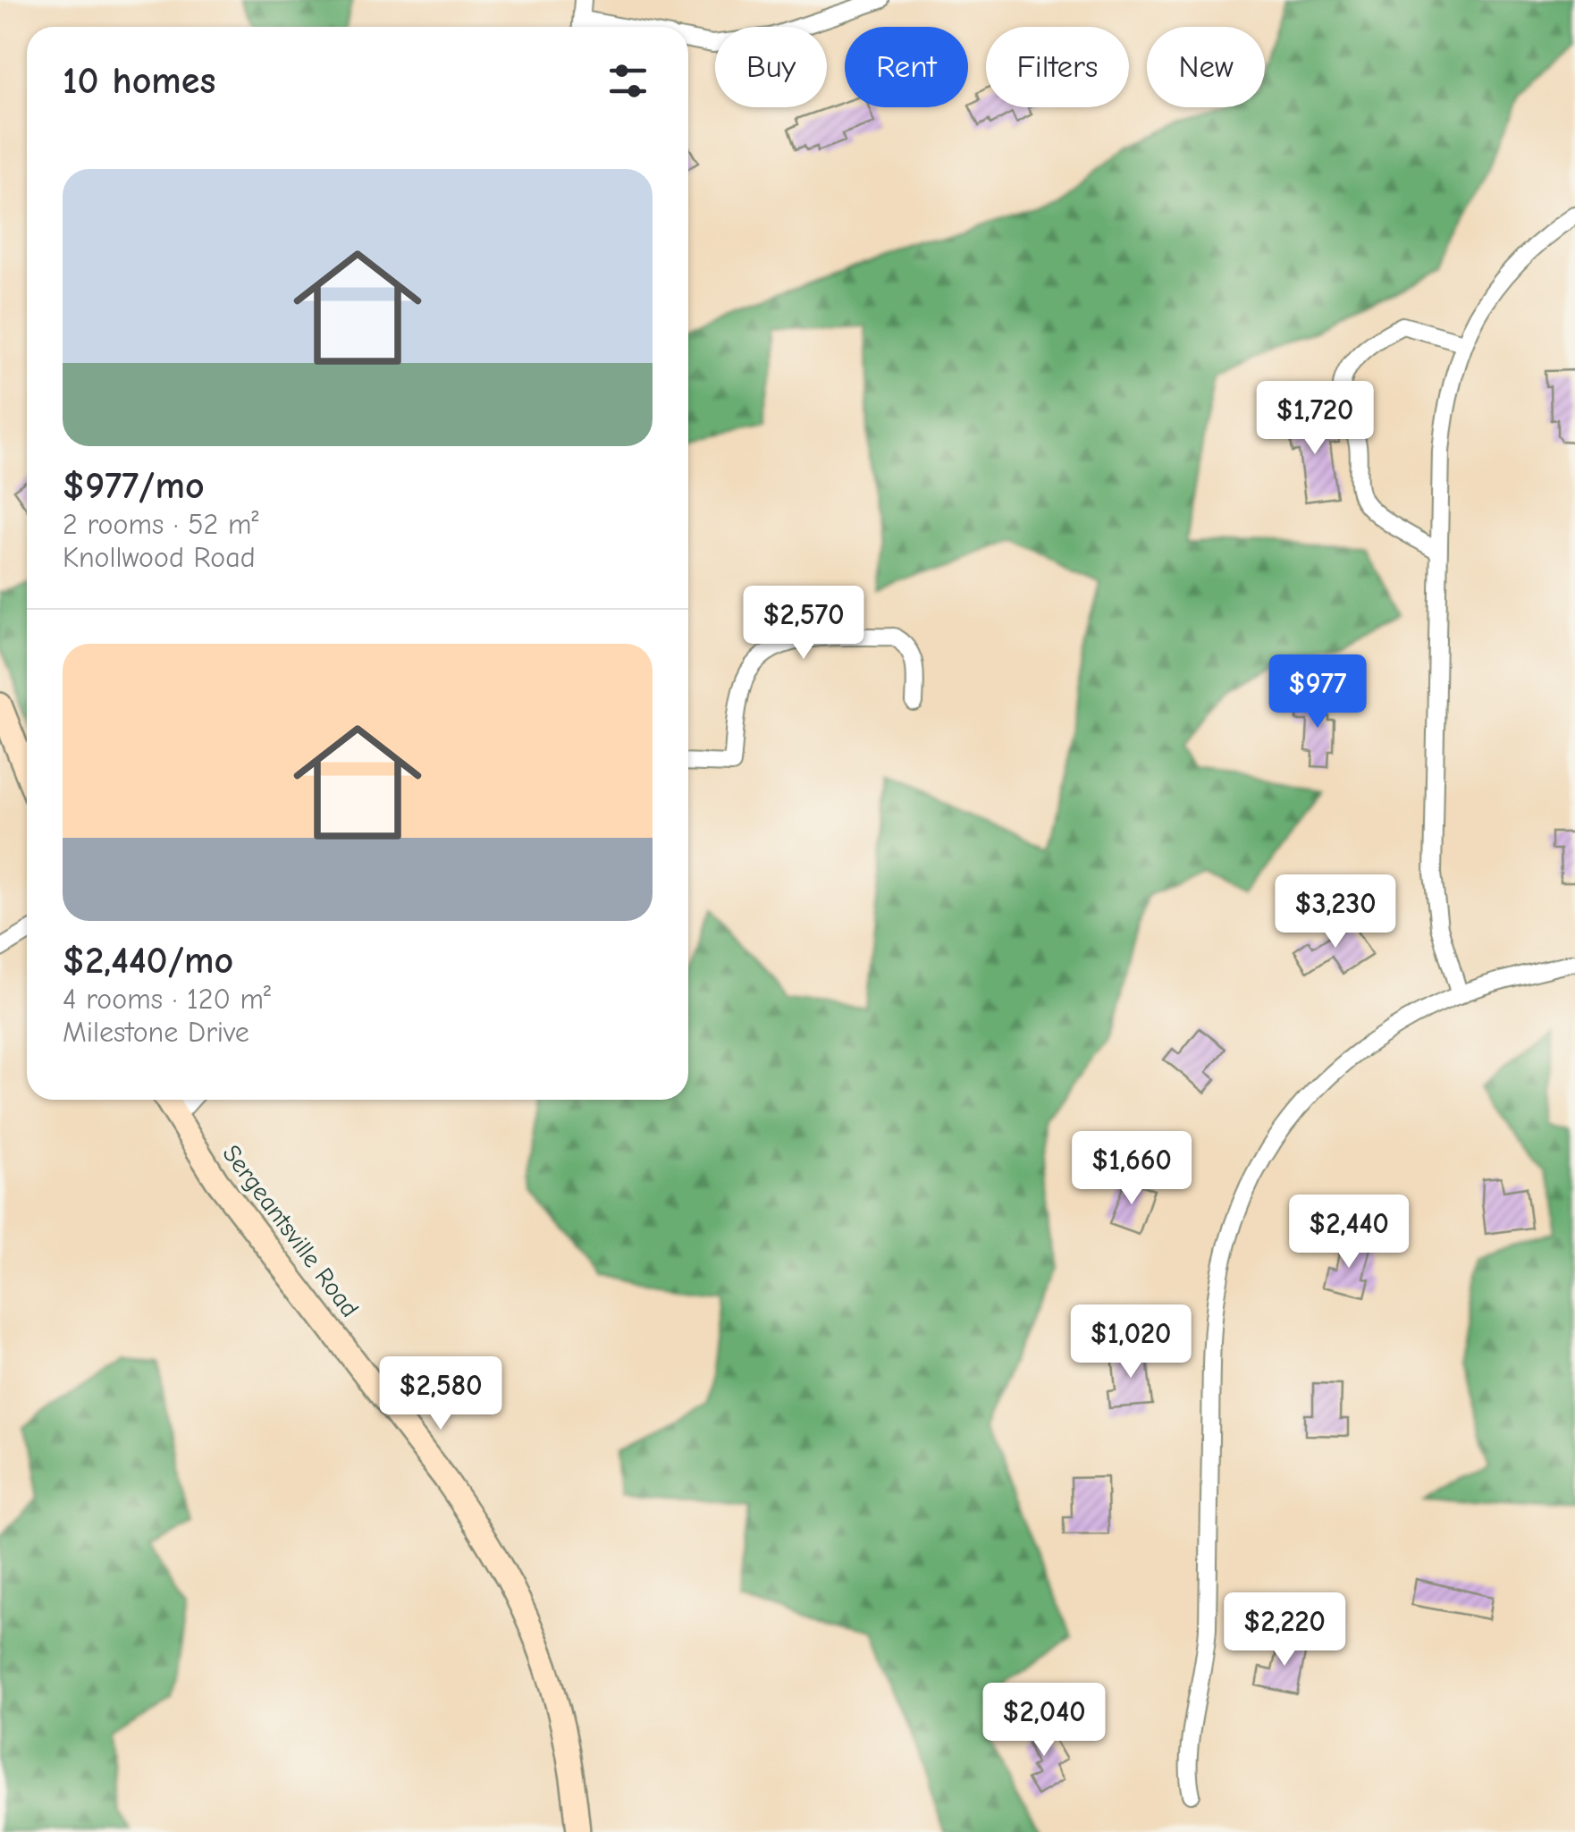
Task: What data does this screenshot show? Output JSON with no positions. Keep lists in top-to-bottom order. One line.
{"streets":{"main road":["Sergeantsville Road"]},"page":{"chip":["Buy","Rent","Filters","New"],"heading":"10 homes","list":[{"name":"$977/mo","note":"2 rooms · 52 m² · Knollwood Road"},{"name":"$2,440/mo","note":"4 rooms · 120 m² · Milestone Drive"}],"price":["$1,720","$2,570","$977","$3,230","$1,660","$2,440","$1,020","$2,580","$2,220","$2,040"]}}
